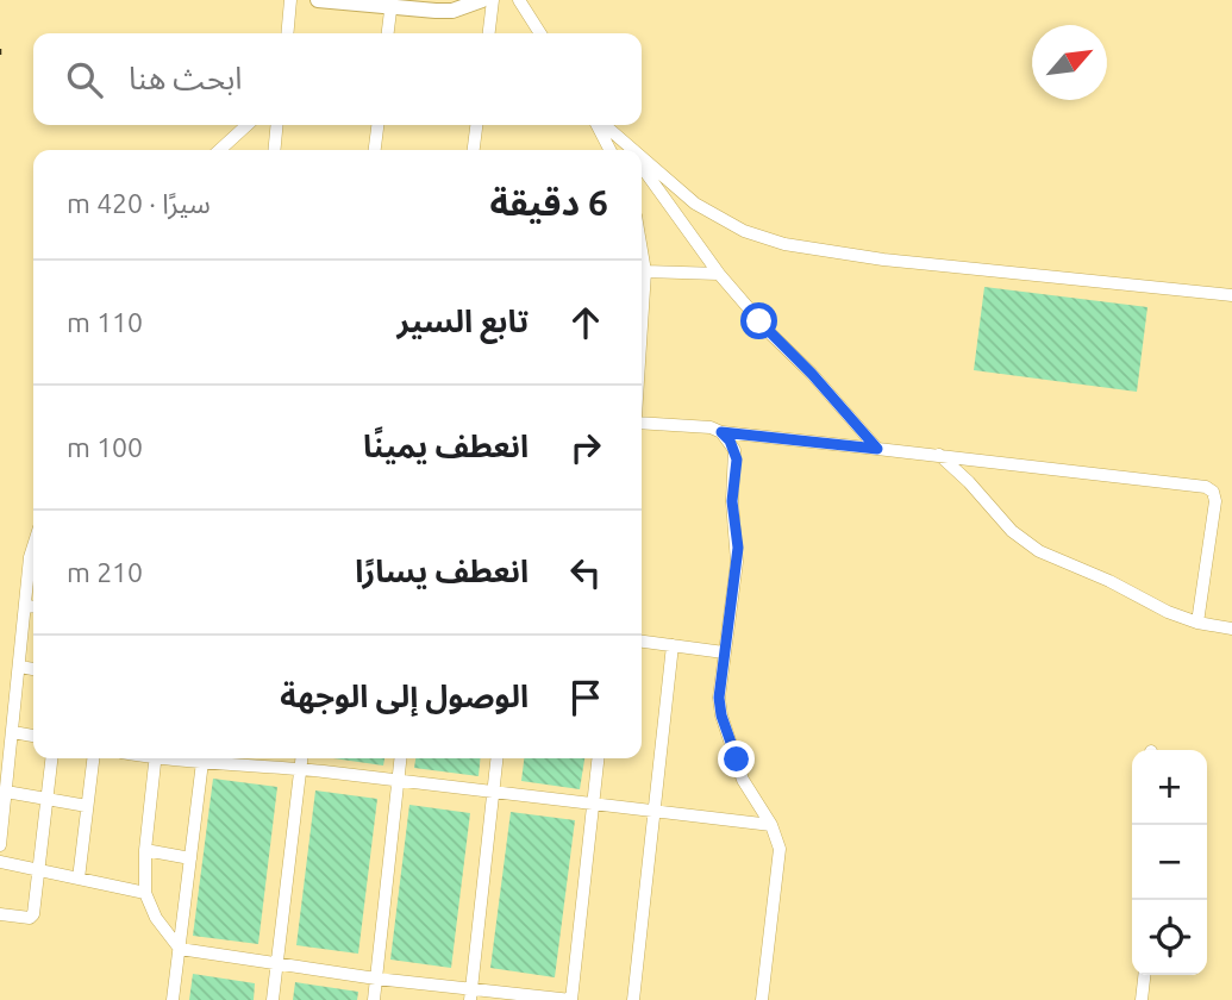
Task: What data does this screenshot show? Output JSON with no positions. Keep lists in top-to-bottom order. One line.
{"north":"top right","page":{"search":"ابحث هنا","heading":["6 دقيقة","سيرًا · 420 m"],"list":[["تابع السير","110 m"],["انعطف يمينًا","100 m"],["انعطف يسارًا","210 m"],"الوصول إلى الوجهة"],"map_buttons":["+","−"]}}
